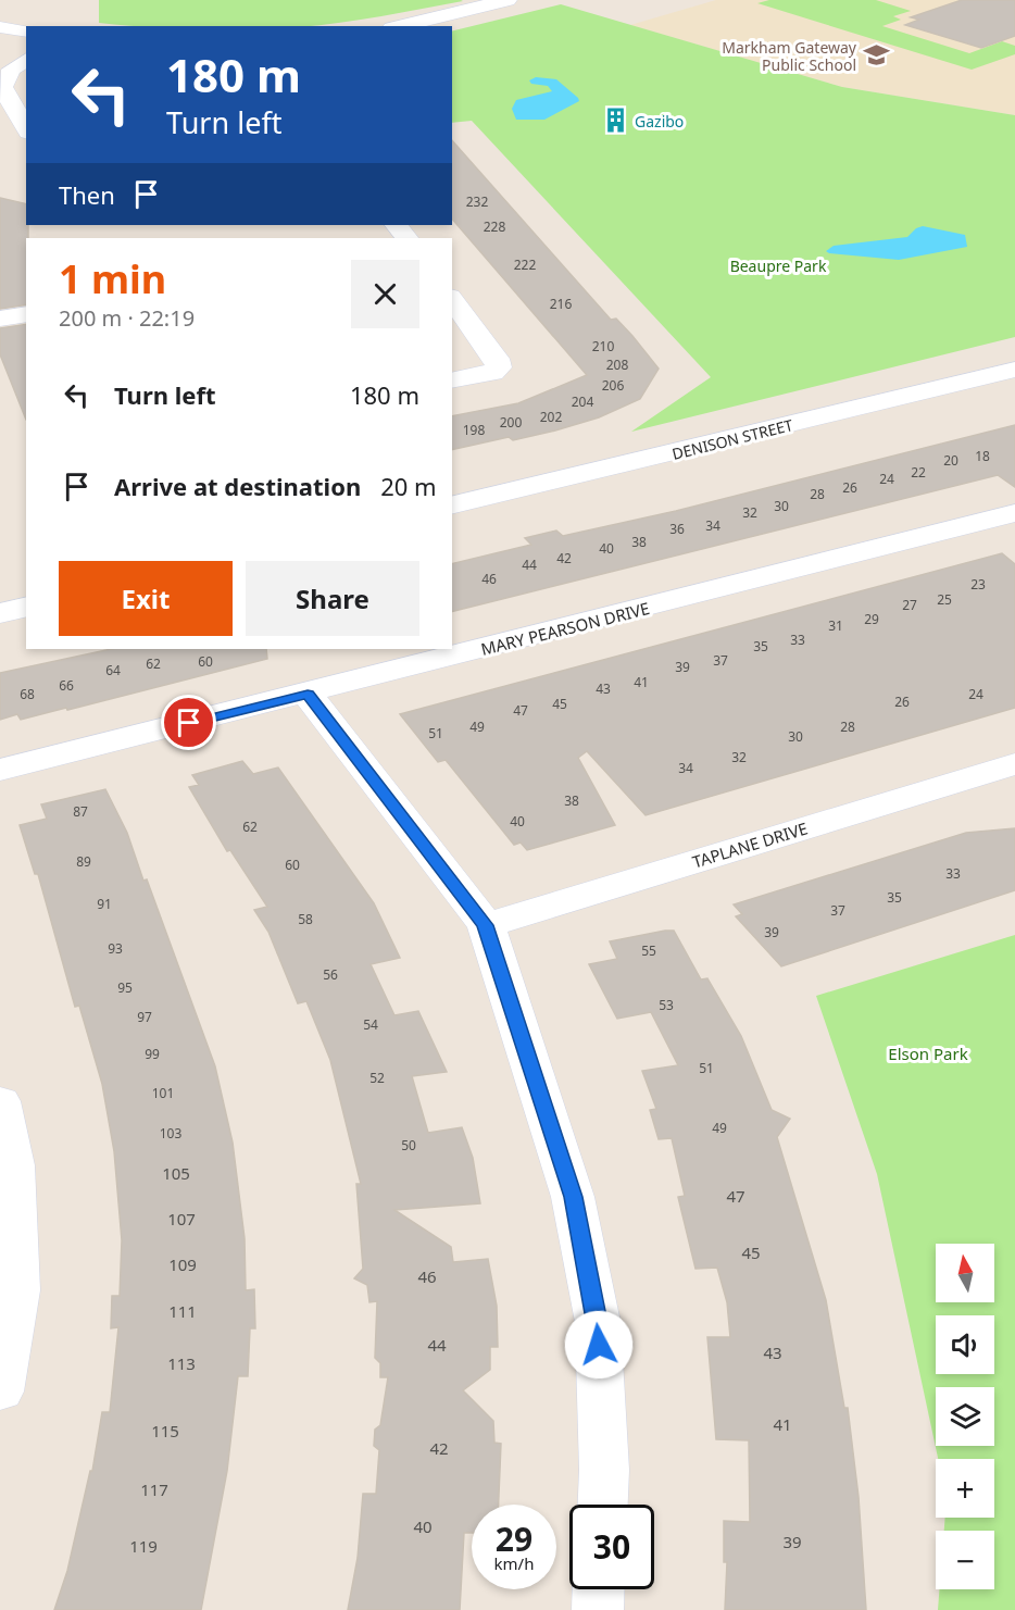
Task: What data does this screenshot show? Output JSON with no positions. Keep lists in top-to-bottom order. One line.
{"streets":{"street":["DENISON STREET","MARY PEARSON DRIVE","TAPLANE DRIVE"]},"parks":["Beaupre Park","Elson Park"],"places":{"school or university":["Markham Gateway Public School"],"building":["Gazibo"]},"house_numbers":["232","228","222","216","210","208","206","204","202","200","198","18","20","22","24","26","28","30","32","34","36","38","40","42","44","46","23","25","27","29","31","33","35","37","60","62","39","64","41","66","43","68","24","26","45","47","49","28","51","30","32","34","38","87","40","62","89","60","33","35","91","37","58","39","93","55","56","95","53","97","54","99","51","52","101","49","103","50","105","47","107","45","109","46","111","44","43","113","41","115","42","117","40","39","119"],"north":"top","page":{"turn":["180 m","Turn left"],"then":"Then","heading":["1 min","200 m · 22:19"],"list":[{"name":"Turn left","value":"180 m"},{"name":"Arrive at destination","value":"20 m"}],"buttons":["Exit","Share"],"map_buttons":["+","−"],"speed":"29 km/h","limit":"30"}}
